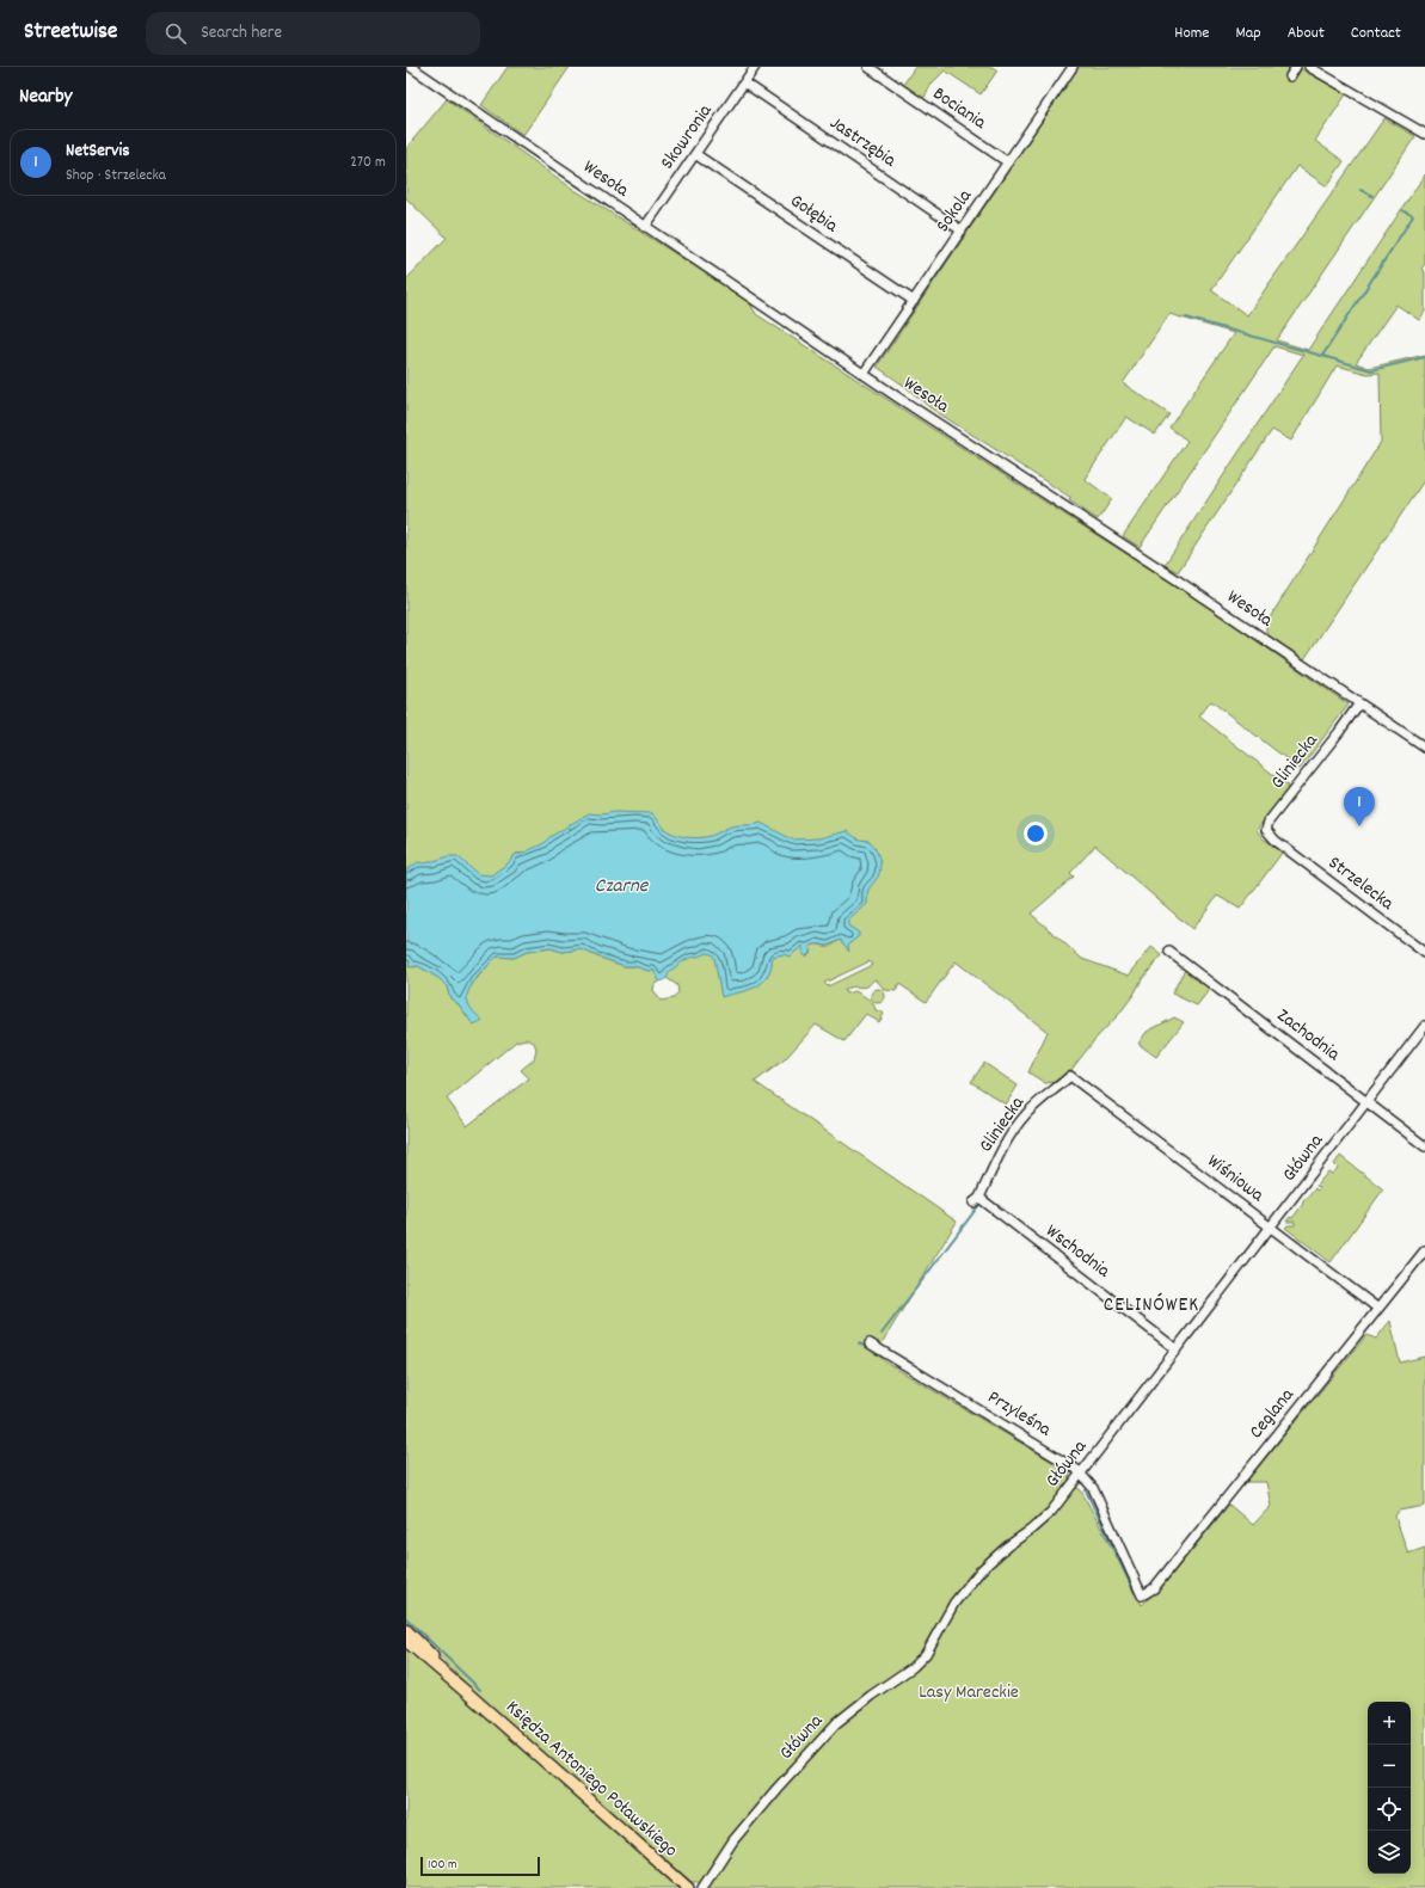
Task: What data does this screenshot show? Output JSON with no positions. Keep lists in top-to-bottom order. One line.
{"streets":{"main road":["Księdza Antoniego Poławskiego"],"street":["Bociania","Skowronia","Jastrzębia","Wesoła","Sokola","Gołębia","Gliniecka","Strzelecka","Zachodnia","Główna","Wiśniowa","Wschodnia","Przyleśna","Ceglana"]},"crossings":[["Bociania","Sokola"],["Skowronia","Jastrzębia"],["Skowronia","Wesoła"],["Skowronia","Gołębia"],["Jastrzębia","Sokola"],["Wesoła","Sokola"],["Wesoła","Gliniecka"],["Sokola","Gołębia"],["Gliniecka","Strzelecka"],["Gliniecka","Wiśniowa"],["Gliniecka","Wschodnia"],["Zachodnia","Główna"],["Główna","Wiśniowa"],["Główna","Wschodnia"],["Główna","Przyleśna"],["Wiśniowa","Ceglana"],["Przyleśna","Ceglana"]],"districts":["CELINÓWEK"],"water":["Czarne"],"parks":["Lasy Mareckie"],"scale_bar":"100 m","page":{"header":"Streetwise","search":"Search here","nav":["Home","Map","About","Contact"],"heading":"Nearby","list":[{"mark":"1","name":"NetServis","note":"Shop · Strzelecka","value":"270 m"}],"pins":"1","map_buttons":["+","−"],"scale":"100 m"}}
